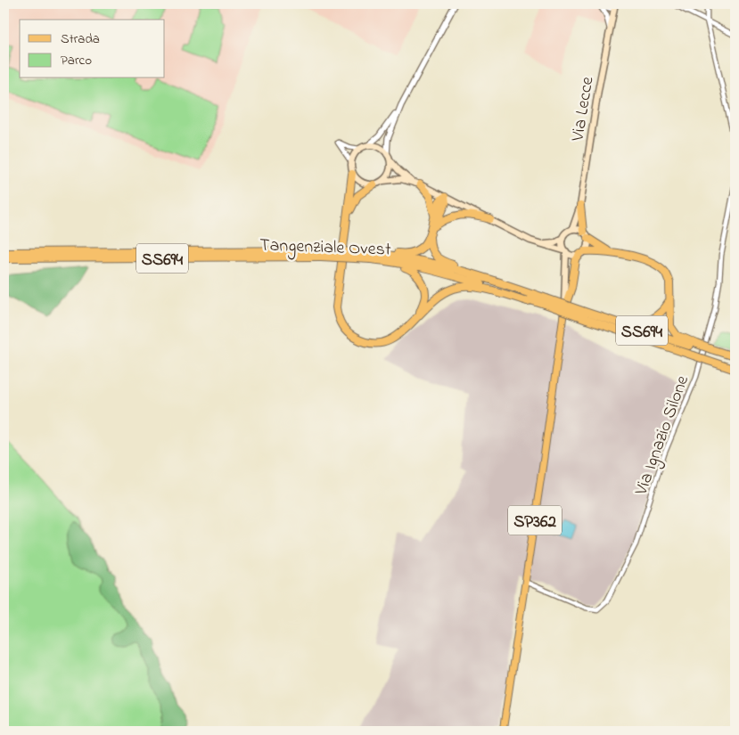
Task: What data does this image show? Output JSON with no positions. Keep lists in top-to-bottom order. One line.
{"streets":{"highway":["Tangenziale Ovest","SS694"],"main road":["Via Lecce","SP362"],"street":["Via Ignazio Silone"]},"crossings":[["Via Ignazio Silone","SP362"]],"legend":["Strada","Parco"]}
